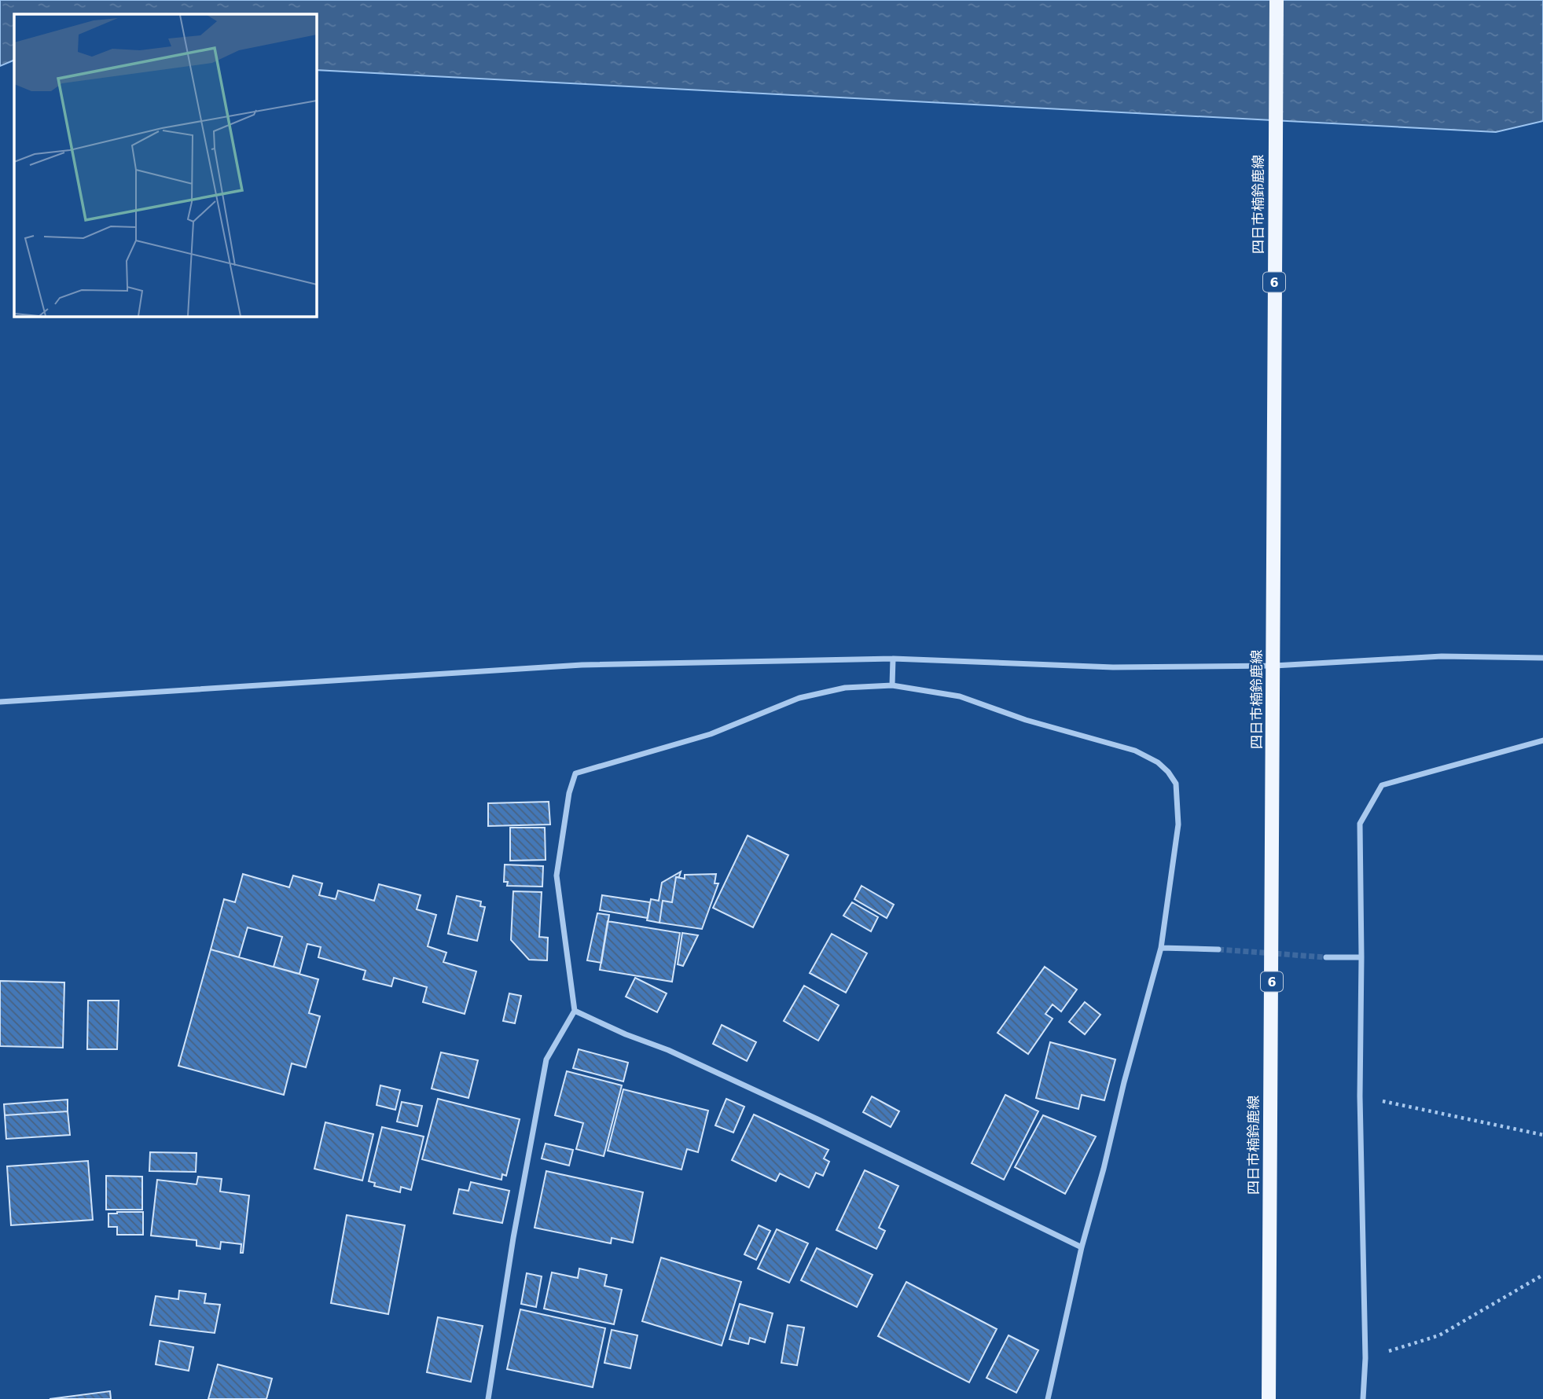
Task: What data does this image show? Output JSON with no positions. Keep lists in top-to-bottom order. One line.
{"streets":{"main road":["四日市楠鈴鹿線","6"]}}
